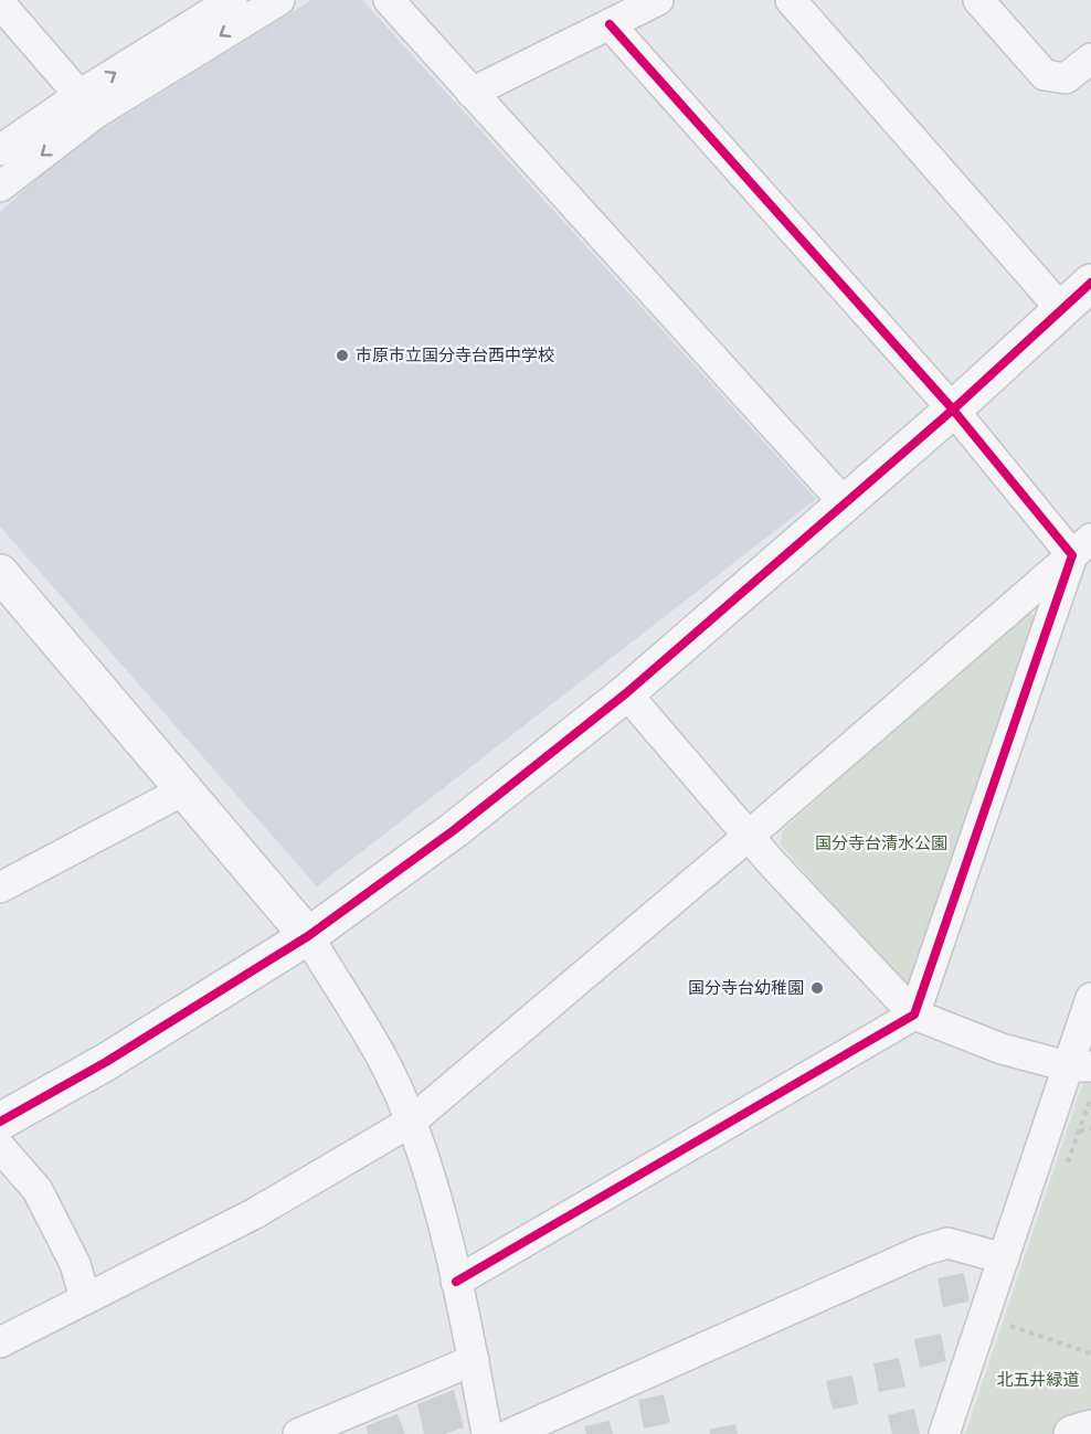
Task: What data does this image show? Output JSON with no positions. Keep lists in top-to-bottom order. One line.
{"parks":["国分寺台清水公園","北五井緑道"],"places":["市原市立国分寺台西中学校","国分寺台幼稚園"]}
